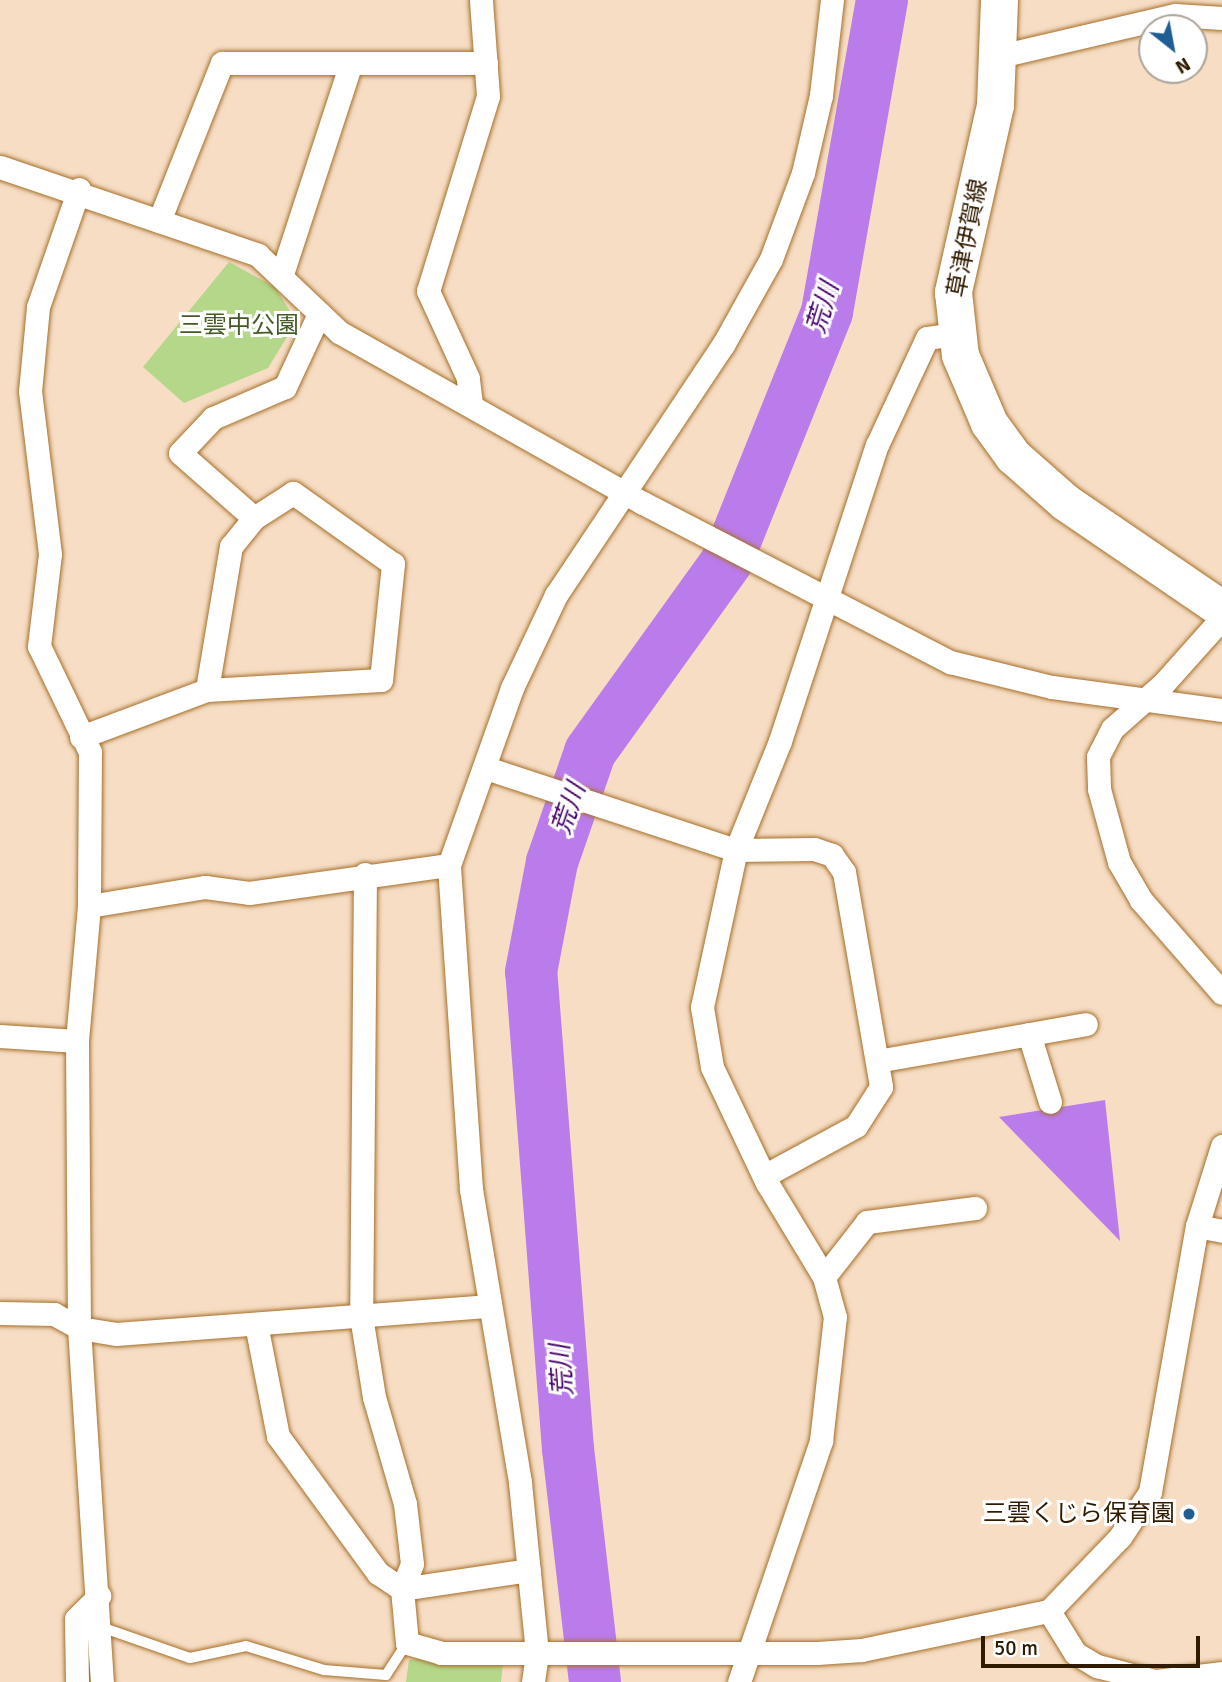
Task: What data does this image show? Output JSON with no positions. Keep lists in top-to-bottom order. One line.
{"streets":{"main road":["草津伊賀線"]},"water":["荒川"],"parks":["三雲中公園"],"places":["三雲くじら保育園"],"scale_bar":"50 m","north":"bottom right"}
